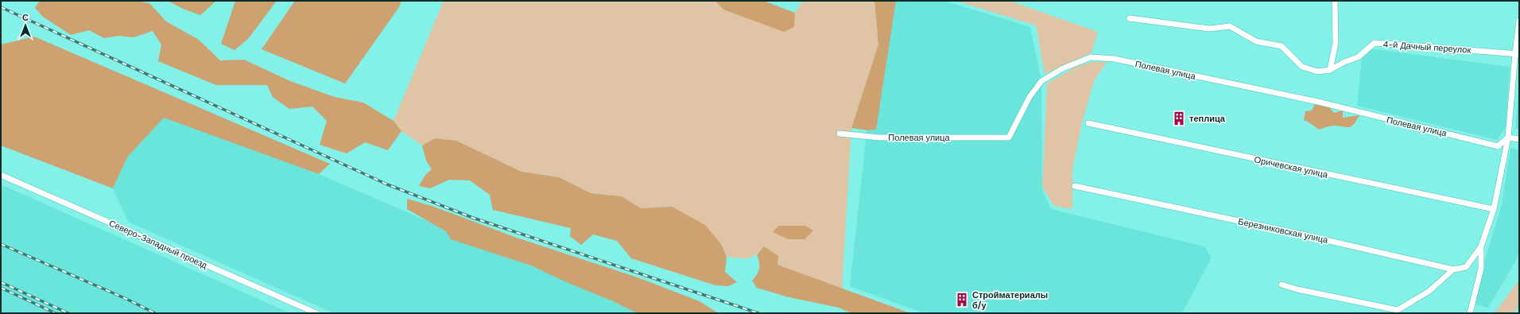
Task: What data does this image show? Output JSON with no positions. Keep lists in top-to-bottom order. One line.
{"streets":{"street":["4-й Дачный переулок","Полевая улица","Оричевская улица","Березниковская улица","Северо-Западный проезд"]},"places":{"building":["теплица","Стройматериалы б/у"]},"north":"top"}
